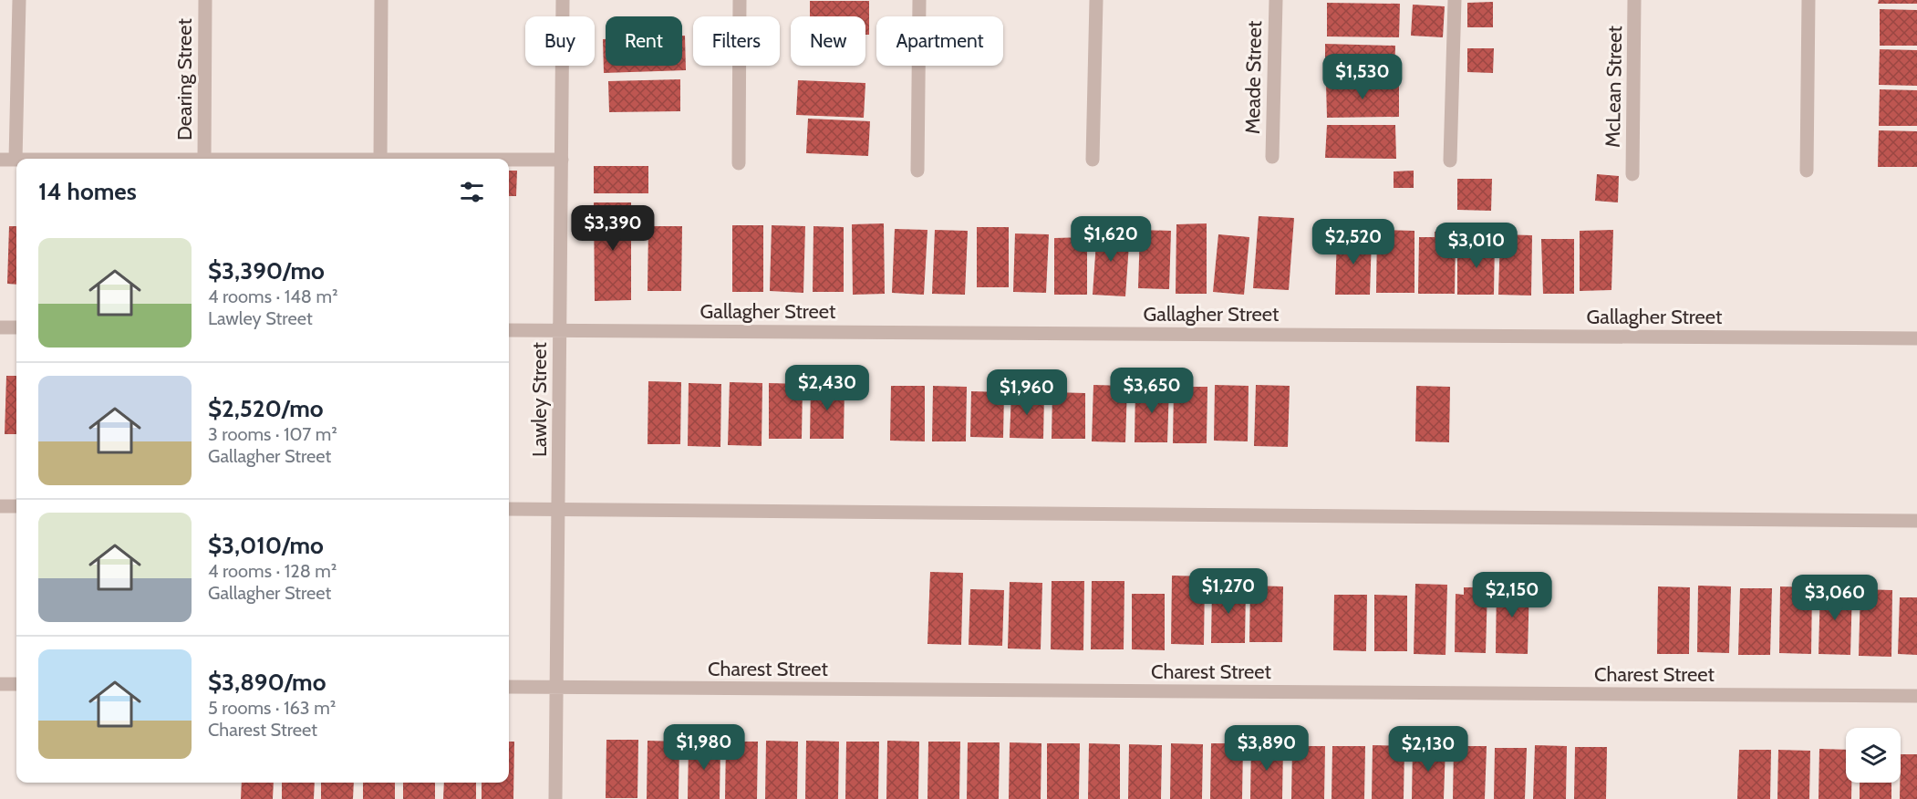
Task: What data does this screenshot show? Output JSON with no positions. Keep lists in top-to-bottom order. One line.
{"streets":{"street":["Meade Street","Dearing Street","McLean Street","Gallagher Street","Lawley Street","Charest Street"]},"crossings":[["Gallagher Street","Lawley Street"],["Lawley Street","Charest Street"]],"page":{"chip":["Buy","Rent","Filters","New","Apartment"],"price":["$1,530","$3,390","$1,620","$2,520","$3,010","$2,430","$3,650","$1,960","$1,270","$2,150","$3,060","$1,980","$3,890","$2,130"],"heading":"14 homes","list":[{"name":"$3,390/mo","note":"4 rooms · 148 m² · Lawley Street"},{"name":"$2,520/mo","note":"3 rooms · 107 m² · Gallagher Street"},{"name":"$3,010/mo","note":"4 rooms · 128 m² · Gallagher Street"},{"name":"$3,890/mo","note":"5 rooms · 163 m² · Charest Street"}]}}
